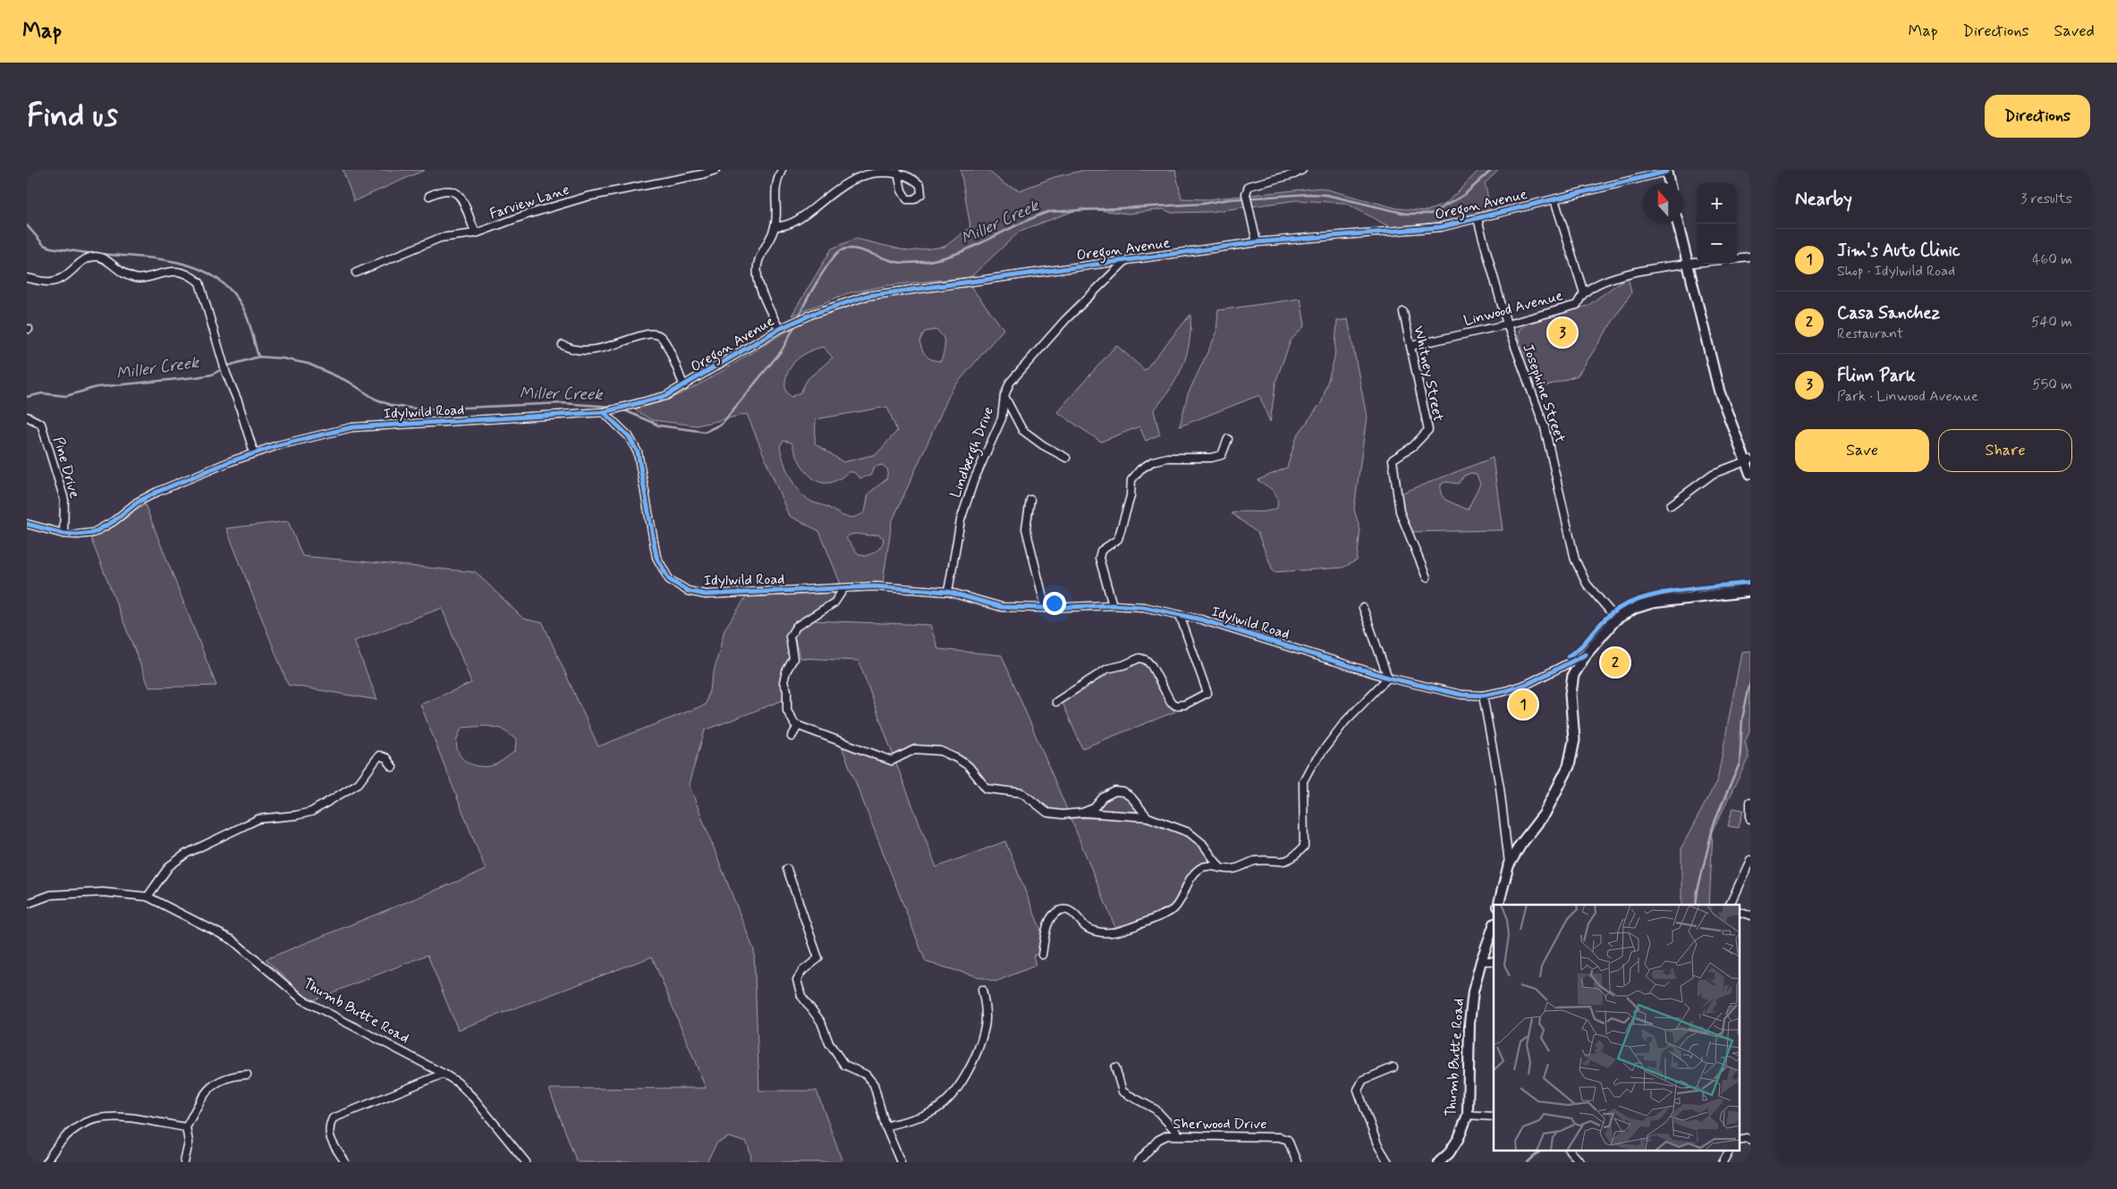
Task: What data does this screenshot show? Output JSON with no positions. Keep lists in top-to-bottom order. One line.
{"streets":{"street":["Farview Lane","Oregon Avenue","Linwood Avenue","Whitney Street","Josephine Street","Idylwild Road","Lindbergh Drive","Pine Drive","Thumb Butte Road","Sherwood Drive"]},"crossings":[["Oregon Avenue","Josephine Street"],["Oregon Avenue","Idylwild Road"],["Oregon Avenue","Lindbergh Drive"],["Linwood Avenue","Whitney Street"],["Linwood Avenue","Josephine Street"],["Idylwild Road","Lindbergh Drive"],["Idylwild Road","Pine Drive"]],"water":["Miller Creek"],"north":"top","page":{"header":"Map","nav":["Map","Directions","Saved"],"buttons":["Directions",["Save","Share"]],"title":"Find us","heading":["Nearby","3 results"],"map_buttons":["+","−"],"list":[{"mark":"1","name":"Jim's Auto Clinic","note":"Shop · Idylwild Road","value":"460 m"},{"mark":"2","name":"Casa Sanchez","note":"Restaurant","value":"540 m"},{"mark":"3","name":"Flinn Park","note":"Park · Linwood Avenue","value":"550 m"}],"pins":["3","2","1"]}}
